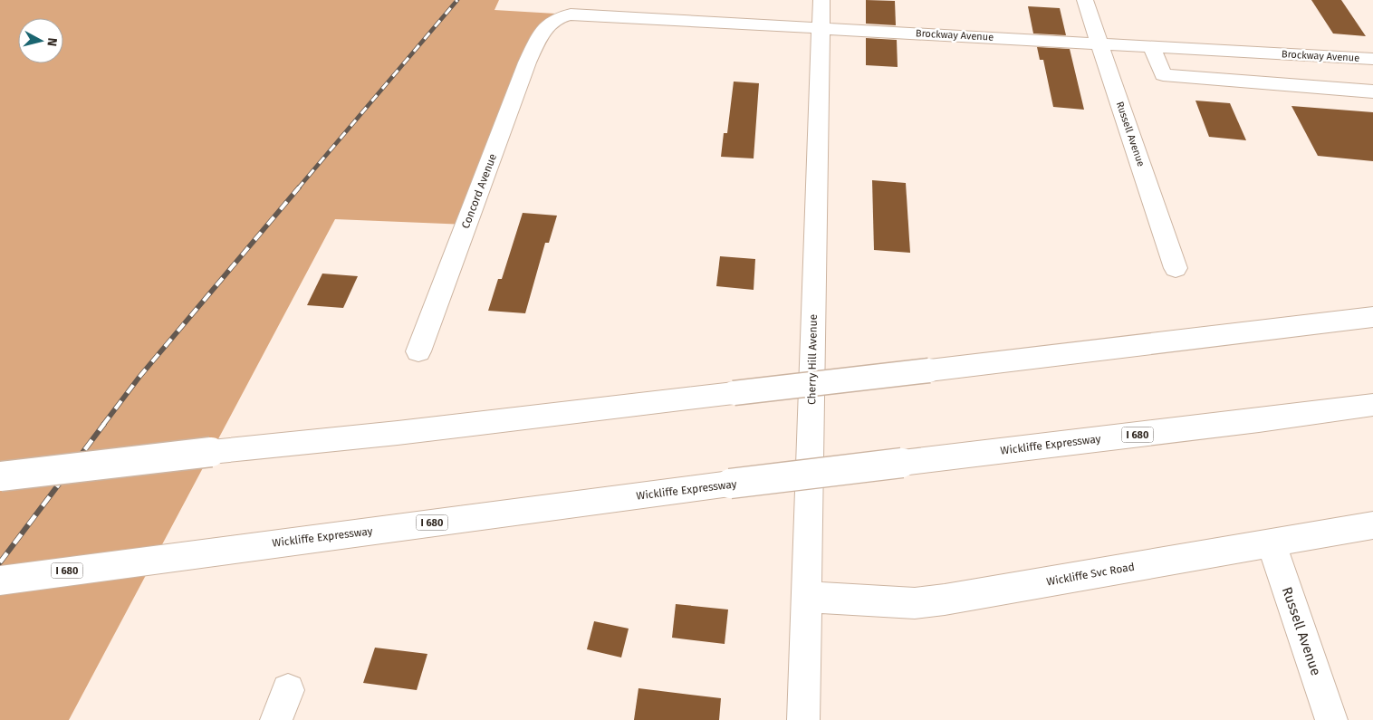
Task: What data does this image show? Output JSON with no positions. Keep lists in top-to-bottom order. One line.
{"streets":{"main road":["Brockway Avenue","Russell Avenue","Concord Avenue","Cherry Hill Avenue","I 680","Wickliffe Expressway","Wickliffe Svc Road"]},"crossings":[["Brockway Avenue","Russell Avenue"],["Brockway Avenue","Concord Avenue"],["Brockway Avenue","Cherry Hill Avenue"],["Russell Avenue","Wickliffe Svc Road"],["Cherry Hill Avenue","Wickliffe Svc Road"]],"north":"right"}
